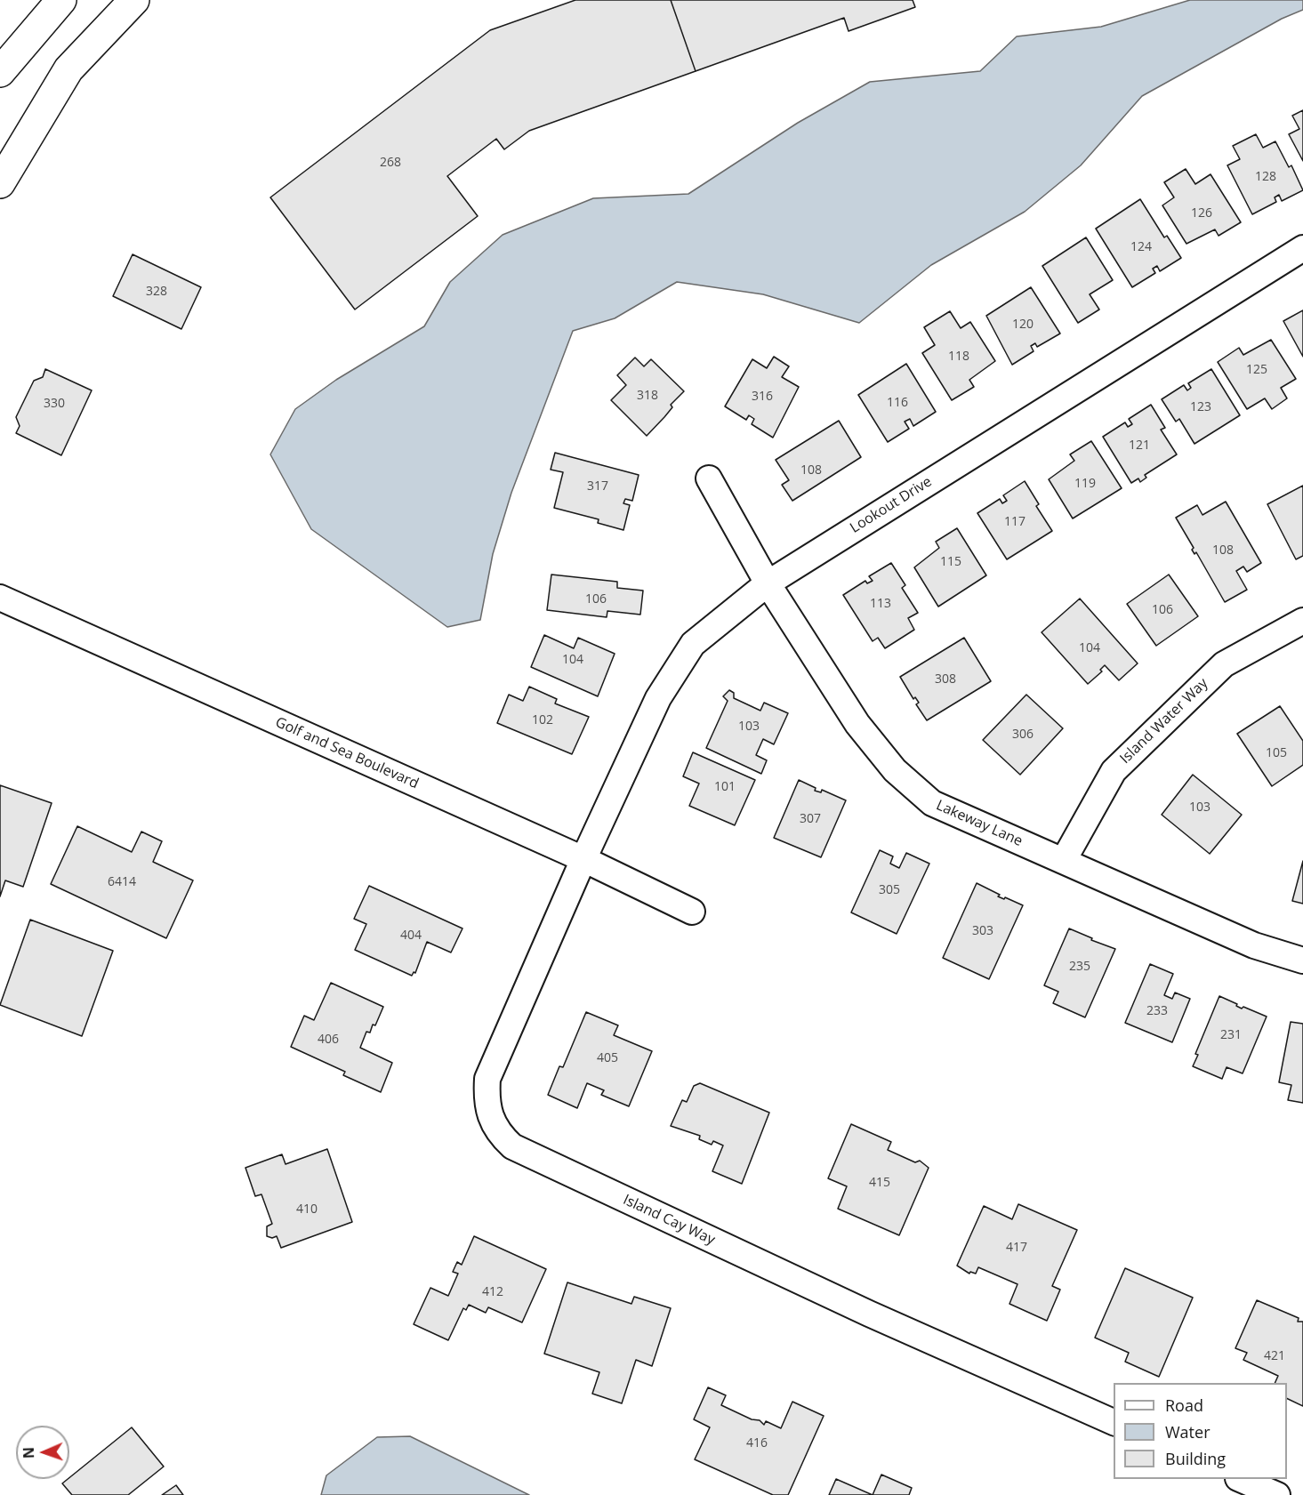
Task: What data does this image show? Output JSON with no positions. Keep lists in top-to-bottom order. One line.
{"streets":{"street":["Lookout Drive","Island Water Way","Golf and Sea Boulevard","Lakeway Lane","Island Cay Way"]},"crossings":[["Lookout Drive","Golf and Sea Boulevard"],["Lookout Drive","Lakeway Lane"],["Lookout Drive","Island Cay Way"],["Island Water Way","Lakeway Lane"],["Golf and Sea Boulevard","Island Cay Way"]],"house_numbers":["268","128","126","124","328","120","118","125","318","316","116","330","123","121","108","119","317","117","108","115","106","113","106","104","104","308","102","103","306","105","101","103","307","6414","305","303","404","235","233","231","406","405","415","410","417","412","421","416"],"legend":["Road","Water","Building"],"north":"left"}
